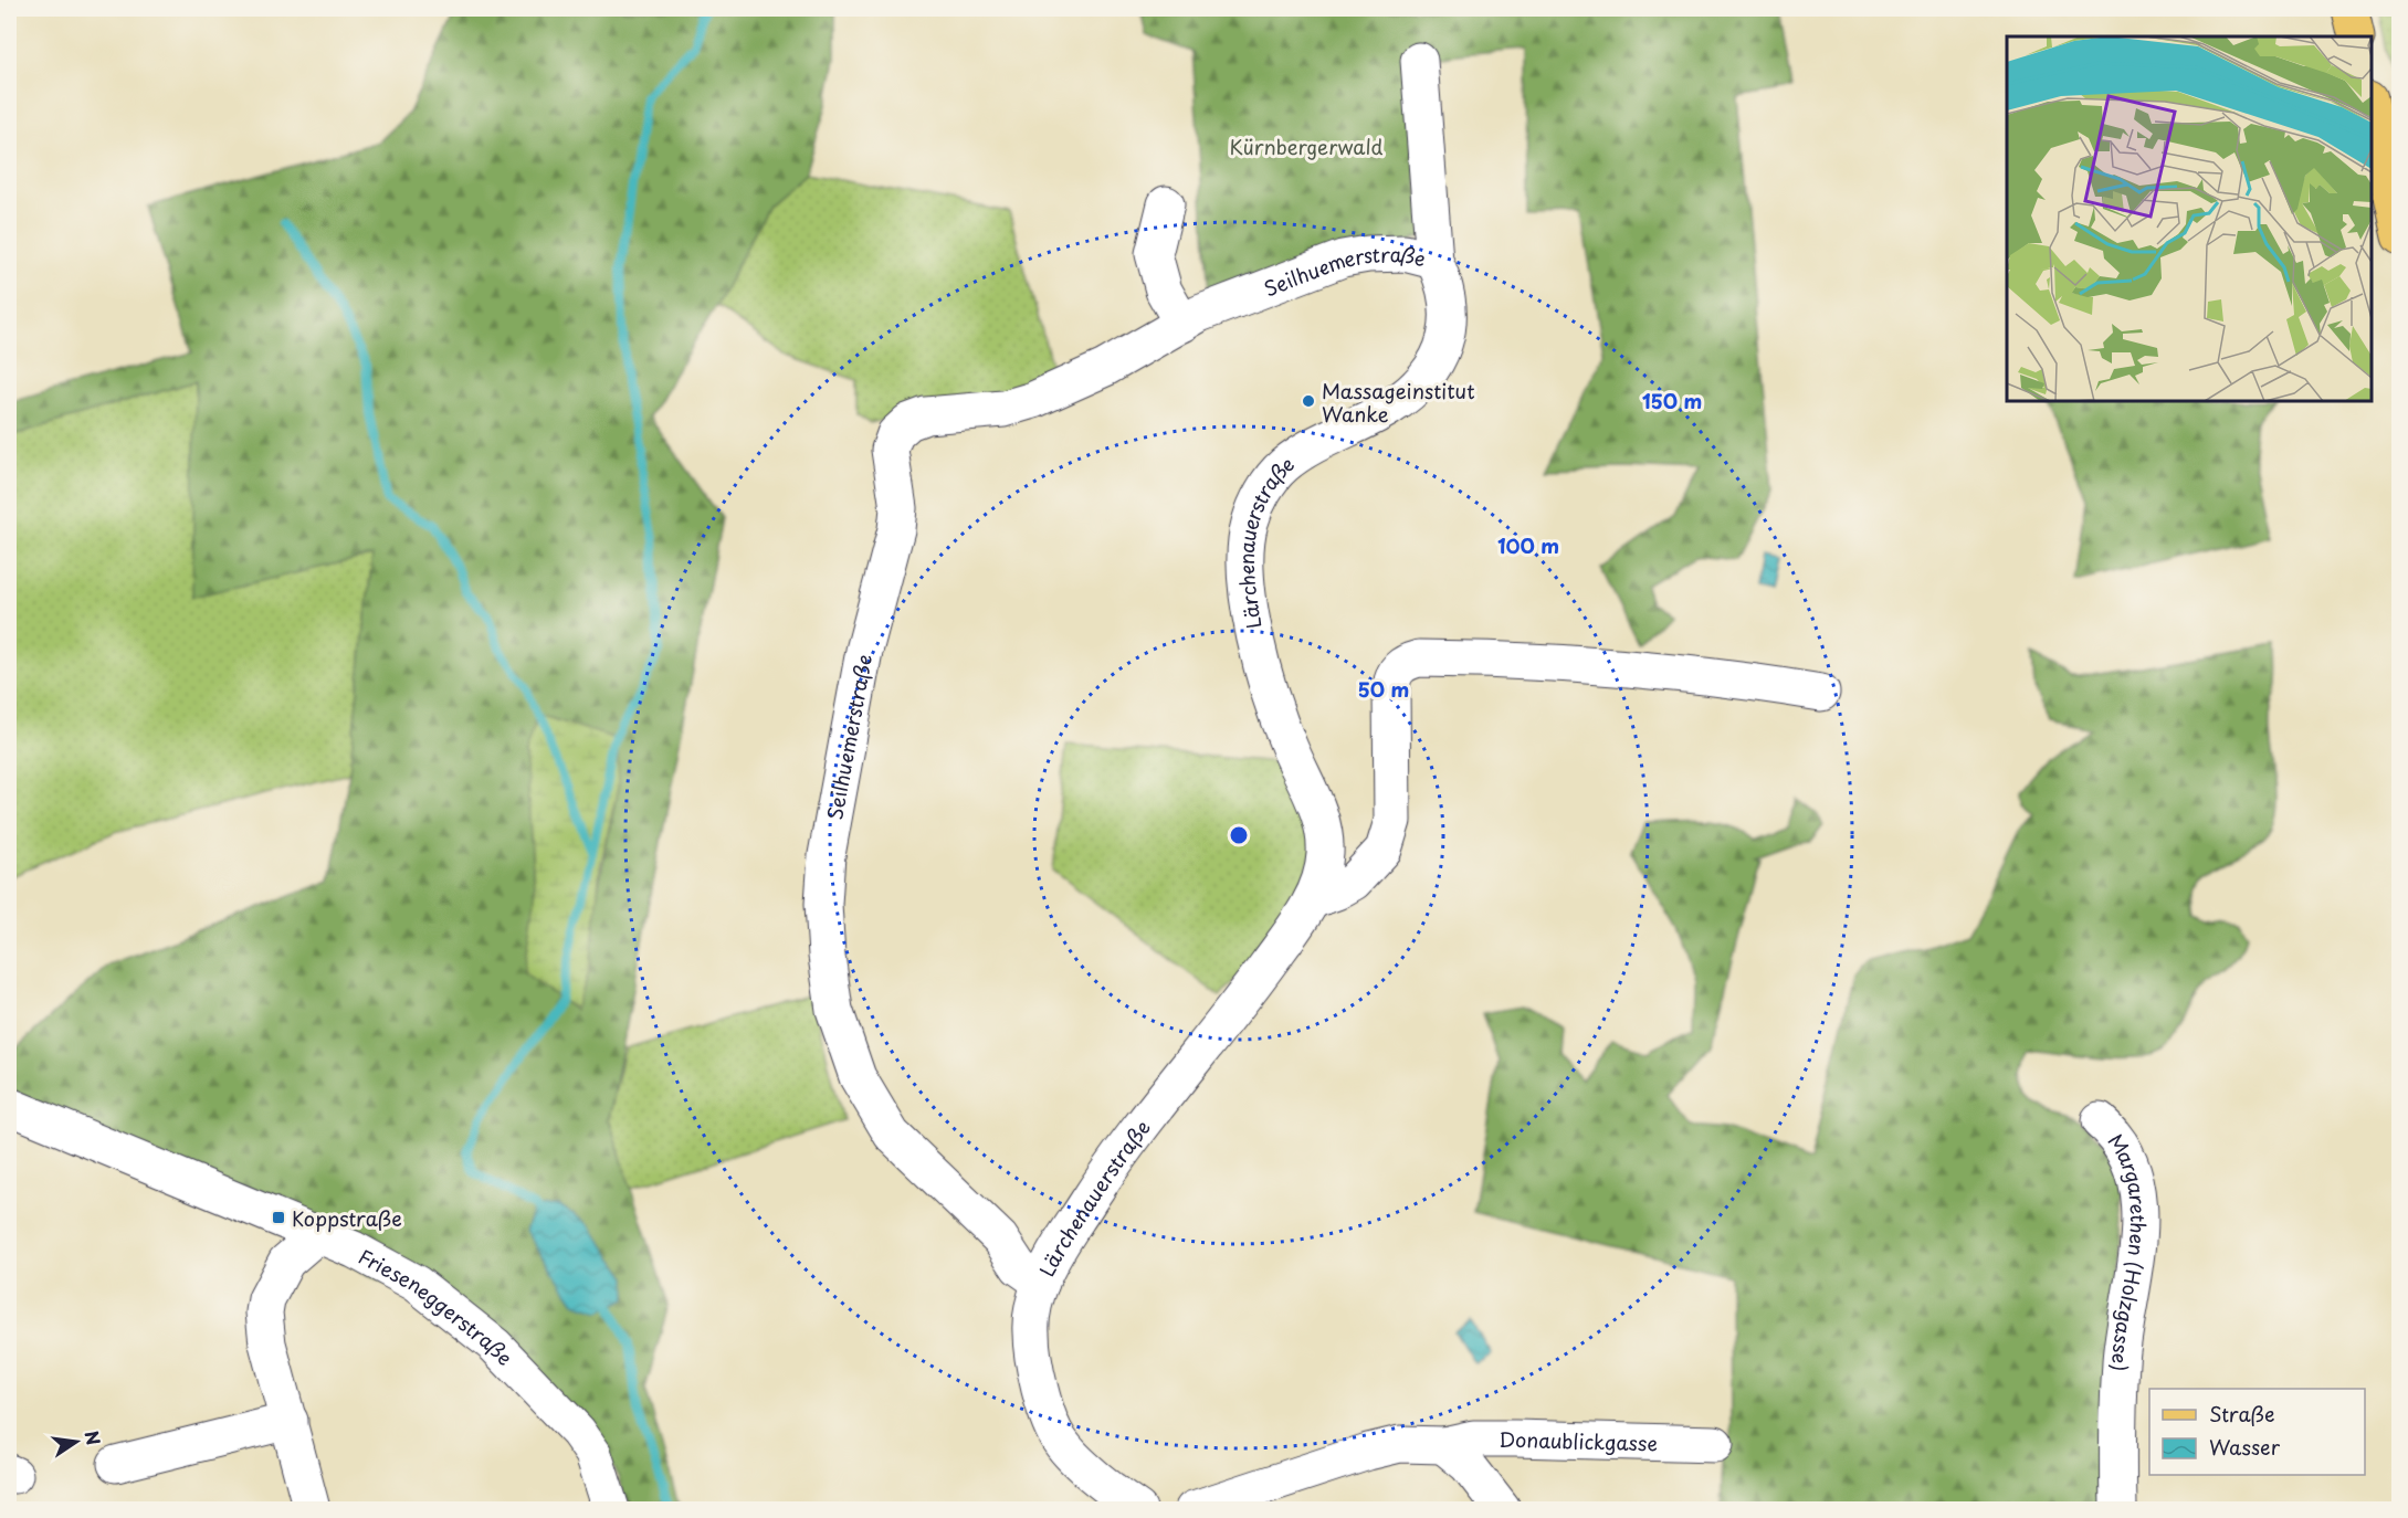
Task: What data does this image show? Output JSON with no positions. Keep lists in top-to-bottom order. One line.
{"streets":{"street":["Seilhuemerstraße","Lärchenauerstraße","Margarethen (Holzgasse)","Frieseneggerstraße","Donaublickgasse"]},"crossings":[["Seilhuemerstraße","Lärchenauerstraße"]],"parks":["Kürnbergerwald"],"places":{"other":["Massageinstitut Wanke"],"transit":["Koppstraße"]},"legend":["Straße","Wasser"],"north":"right","rings":["150 m","100 m","50 m"]}
